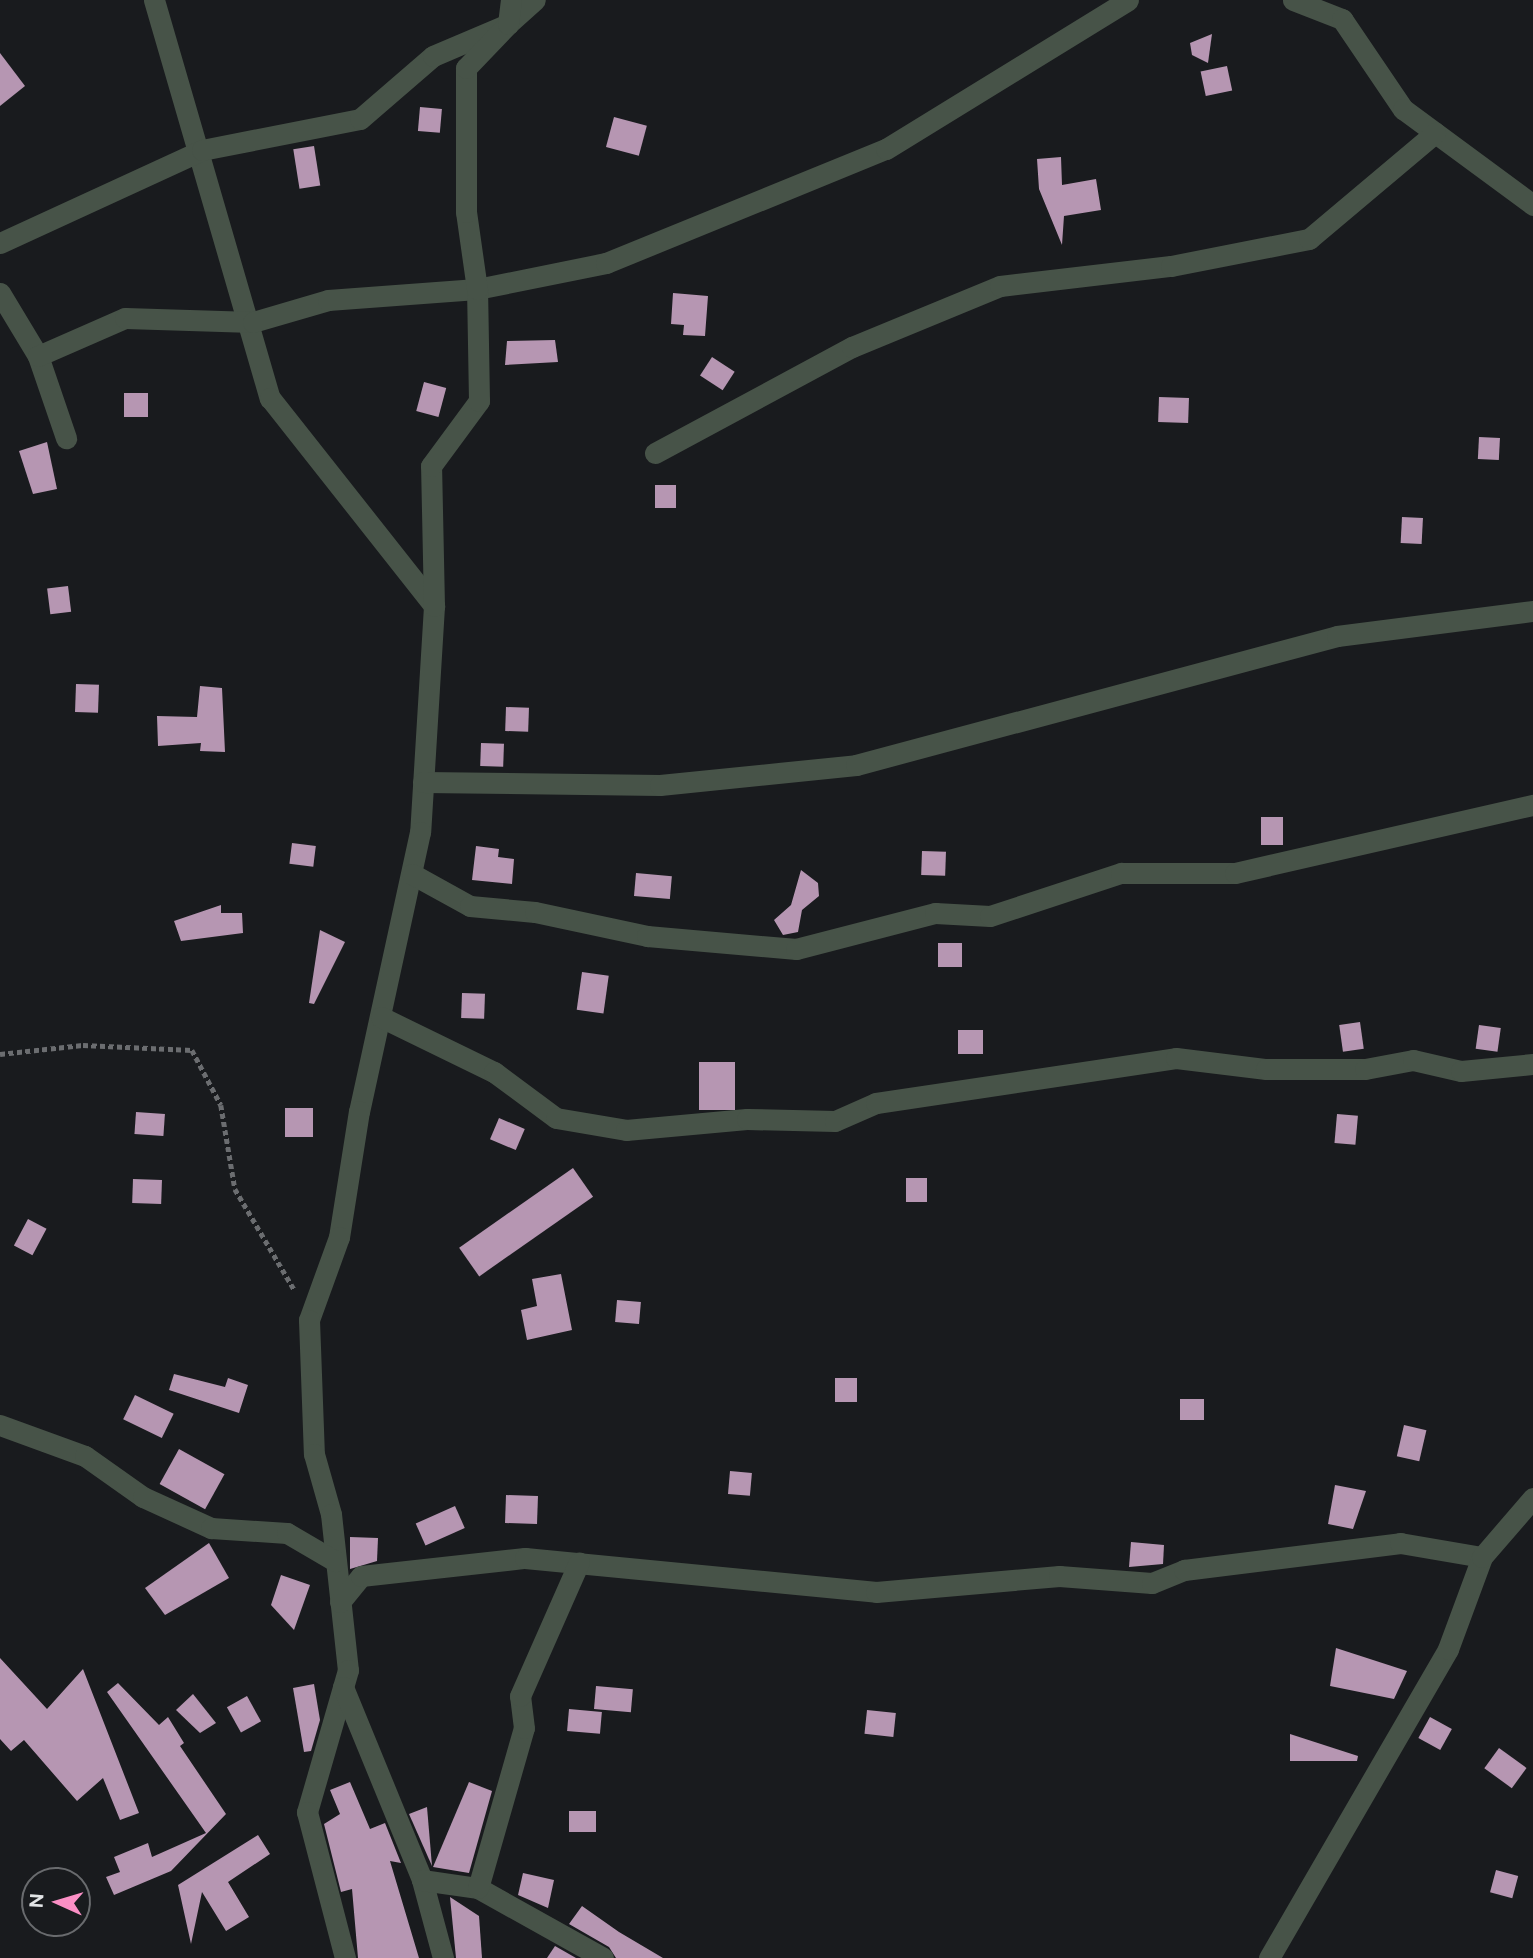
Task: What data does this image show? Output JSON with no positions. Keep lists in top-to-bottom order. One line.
{"north":"left"}
